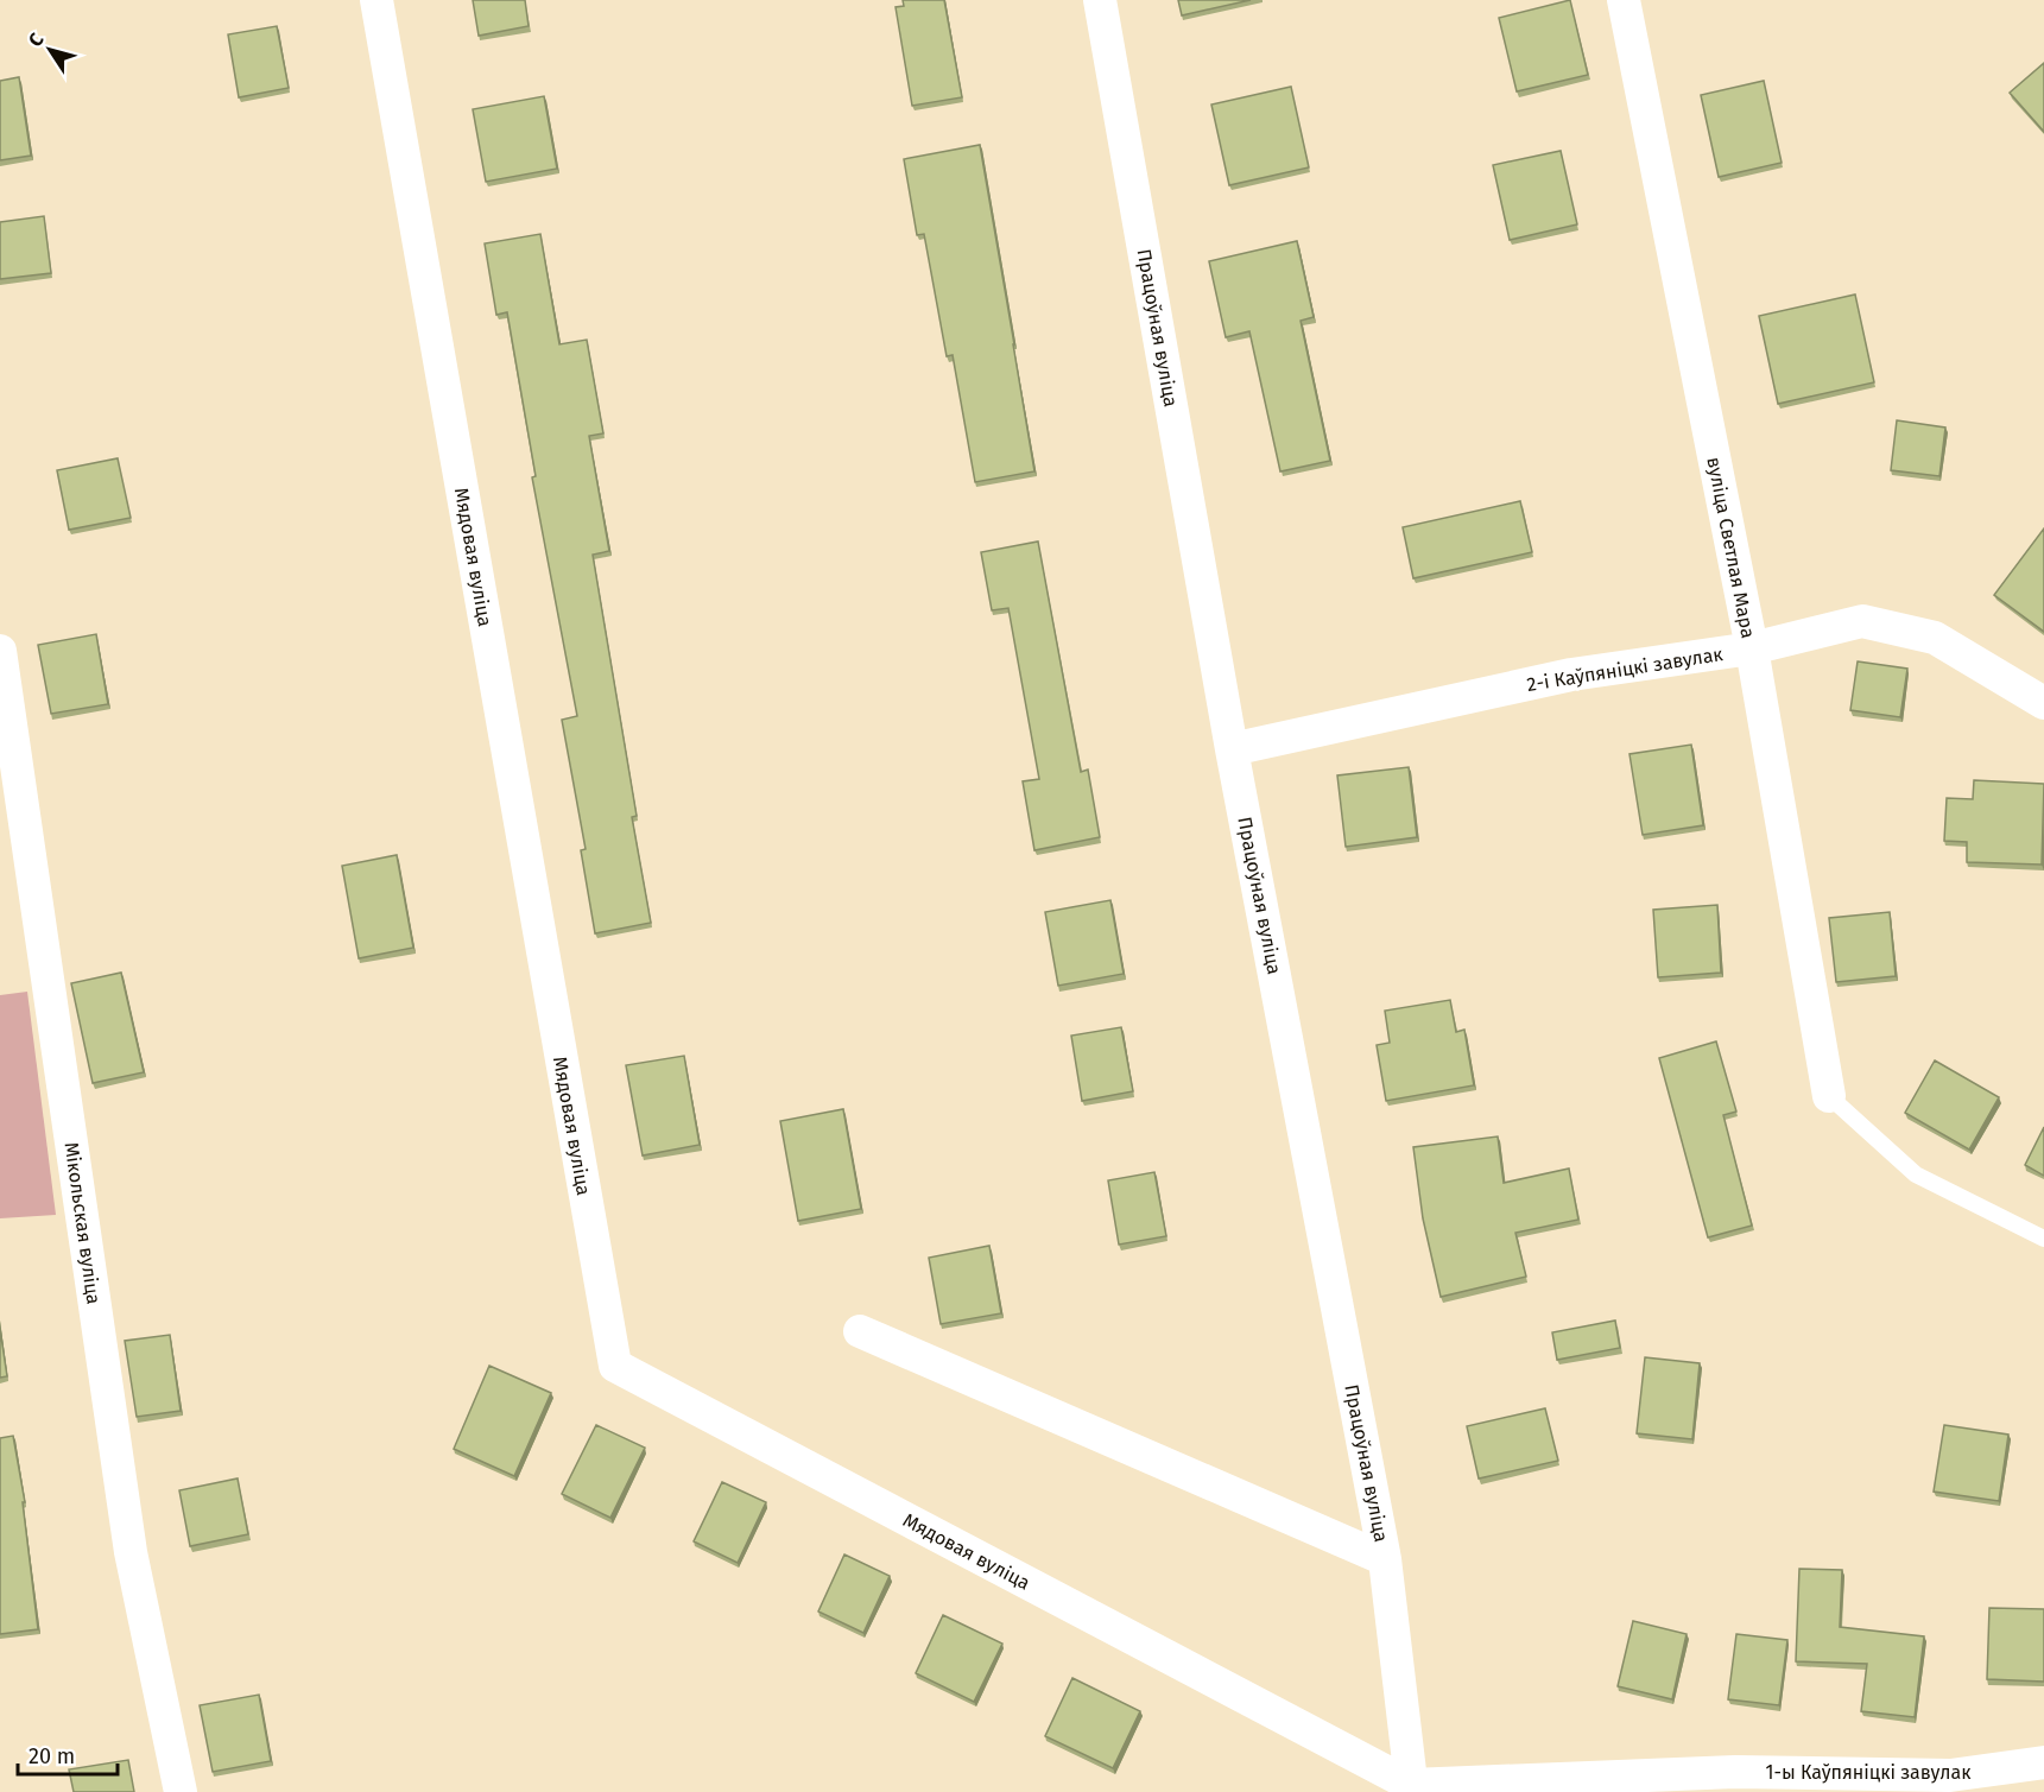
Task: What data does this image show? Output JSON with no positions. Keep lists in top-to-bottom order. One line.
{"streets":{"street":["Працоўная вуліца","вуліца Светлая Мара","Мядовая вуліца","2-і Каўпяніцкі завулак","Мікольская вуліца","1-ы Каўпяніцкі завулак"]},"crossings":[["Працоўная вуліца","Мядовая вуліца"],["Працоўная вуліца","2-і Каўпяніцкі завулак"],["Працоўная вуліца","1-ы Каўпяніцкі завулак"],["вуліца Светлая Мара","2-і Каўпяніцкі завулак"],["Мядовая вуліца","1-ы Каўпяніцкі завулак"]],"scale_bar":"20 m","north":"top left"}
